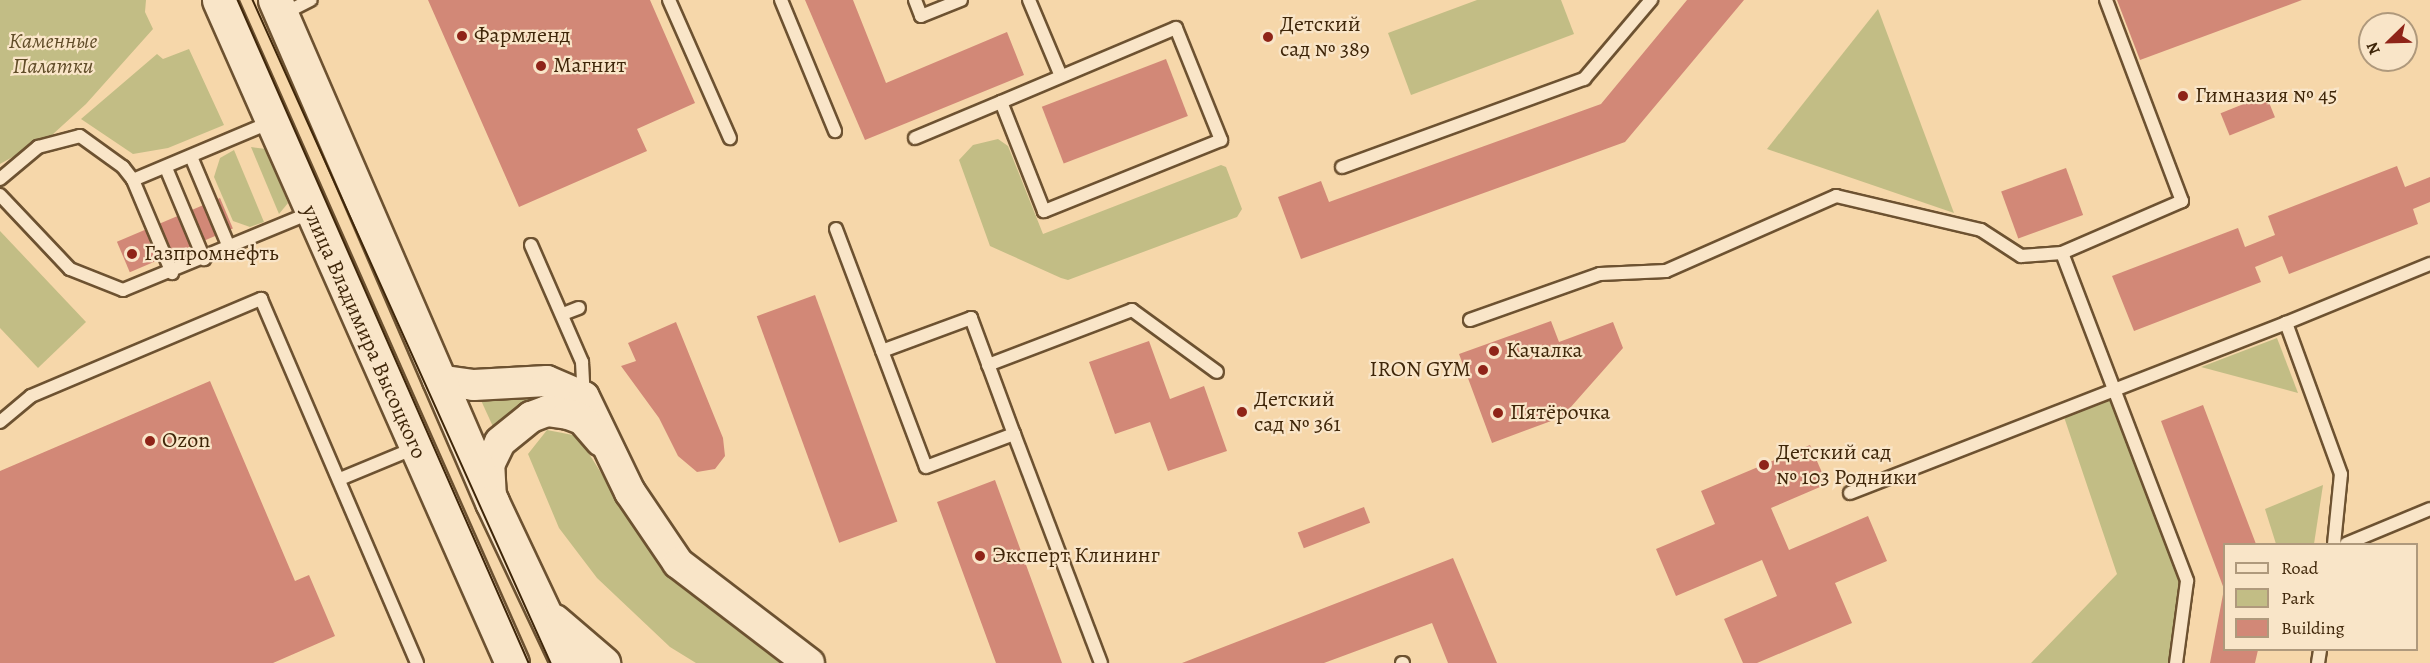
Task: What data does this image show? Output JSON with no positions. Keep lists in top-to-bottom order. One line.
{"streets":{"main road":["улица Владимира Высоцкого"]},"parks":["Каменные Палатки"],"places":["Фармленд","Детский сад № 389","Магнит","Гимназия № 45","Газпромнефть","Качалка","IRON GYM","Детский сад № 361","Пятёрочка","Ozon","Детский сад № 103 Родники","Эксперт Клининг"],"legend":["Road","Park","Building"],"north":"bottom left"}
